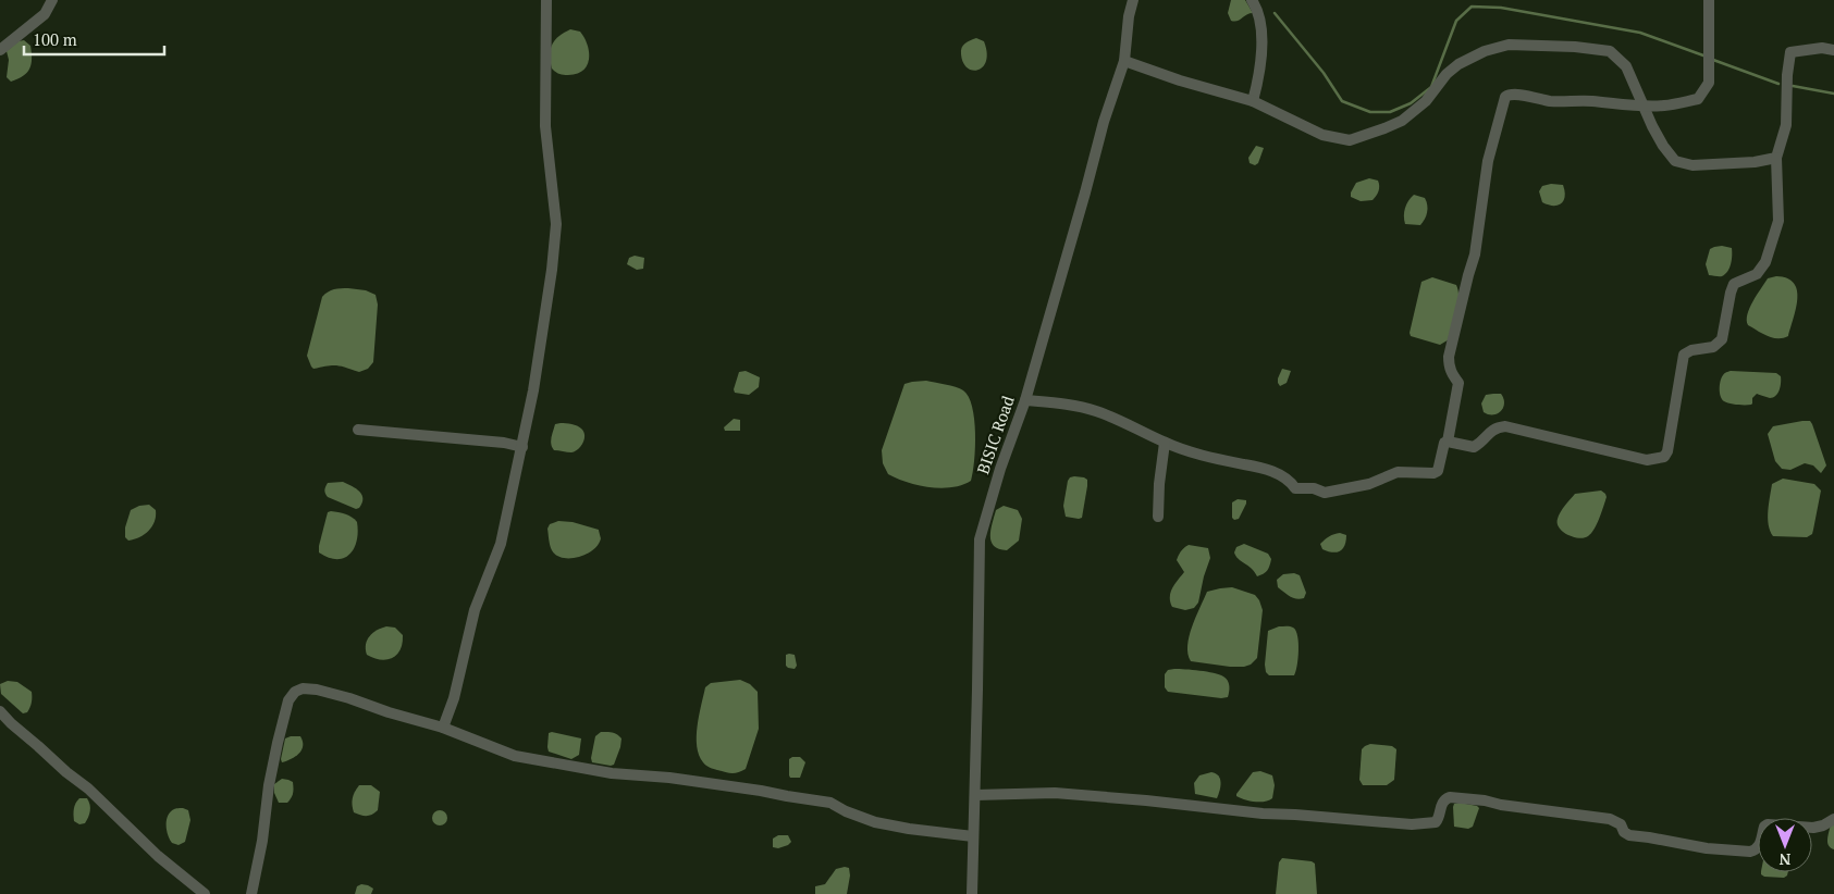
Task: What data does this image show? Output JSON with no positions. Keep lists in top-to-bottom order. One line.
{"streets":{"street":["BISIC Road"]},"scale_bar":"100 m","north":"bottom"}
